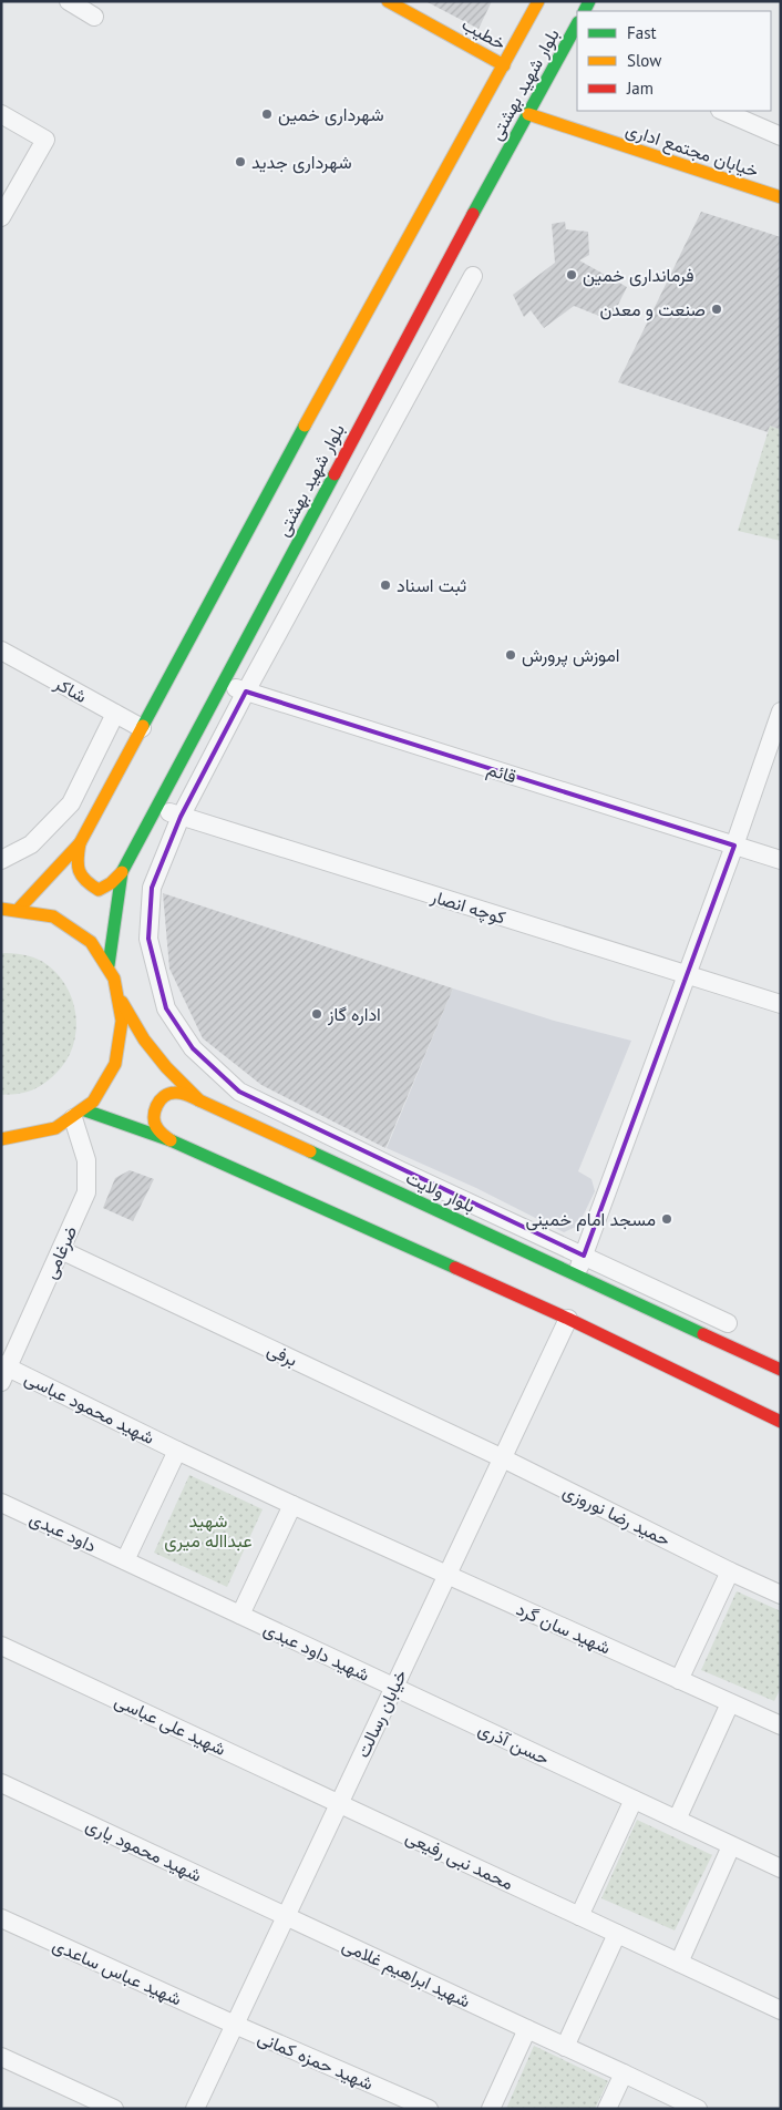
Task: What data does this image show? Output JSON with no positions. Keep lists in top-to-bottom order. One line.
{"streets":{"main road":["خطیب","بلوار شهید بهشتی","خیابان مجتمع اداری","بلوار ولایت"],"street":["شاکر","قائم","کوچه انصار","ضرغامی","برفی","شهید محمود عباسی","حمید رضا نوروزی","داود عبدی","شهید سان گرد","شهید داود عبدی","خیابان رسالت","شهید علی عباسی","حسن آذری","شهید محمود یاری","محمد نبی رفیعی","شهید عباس ساعدی","شهید ابراهیم غلامی","شهید حمزه کمانی"]},"crossings":[["خطیب","بلوار شهید بهشتی"],["بلوار شهید بهشتی","خیابان مجتمع اداری"],["بلوار شهید بهشتی","شاکر"],["بلوار شهید بهشتی","قائم"],["بلوار شهید بهشتی","کوچه انصار"],["ضرغامی","برفی"],["ضرغامی","شهید محمود عباسی"],["برفی","حمید رضا نوروزی"],["برفی","خیابان رسالت"],["حمید رضا نوروزی","خیابان رسالت"],["داود عبدی","شهید داود عبدی"],["شهید سان گرد","خیابان رسالت"],["شهید داود عبدی","خیابان رسالت"],["شهید داود عبدی","حسن آذری"],["خیابان رسالت","شهید علی عباسی"],["خیابان رسالت","حسن آذری"],["خیابان رسالت","شهید محمود یاری"],["خیابان رسالت","محمد نبی رفیعی"],["خیابان رسالت","شهید عباس ساعدی"],["خیابان رسالت","شهید ابراهیم غلامی"],["خیابان رسالت","شهید حمزه کمانی"],["شهید علی عباسی","محمد نبی رفیعی"],["شهید محمود یاری","شهید ابراهیم غلامی"],["شهید عباس ساعدی","شهید حمزه کمانی"]],"parks":["شهید عبدااله میری"],"places":["شهرداری خمین","شهرداری جدید","فرمانداری خمین","صنعت و معدن","ثبت اسناد","اموزش پرورش","اداره گاز","مسجد امام خمینی"],"legend":["Fast","Slow","Jam"]}
